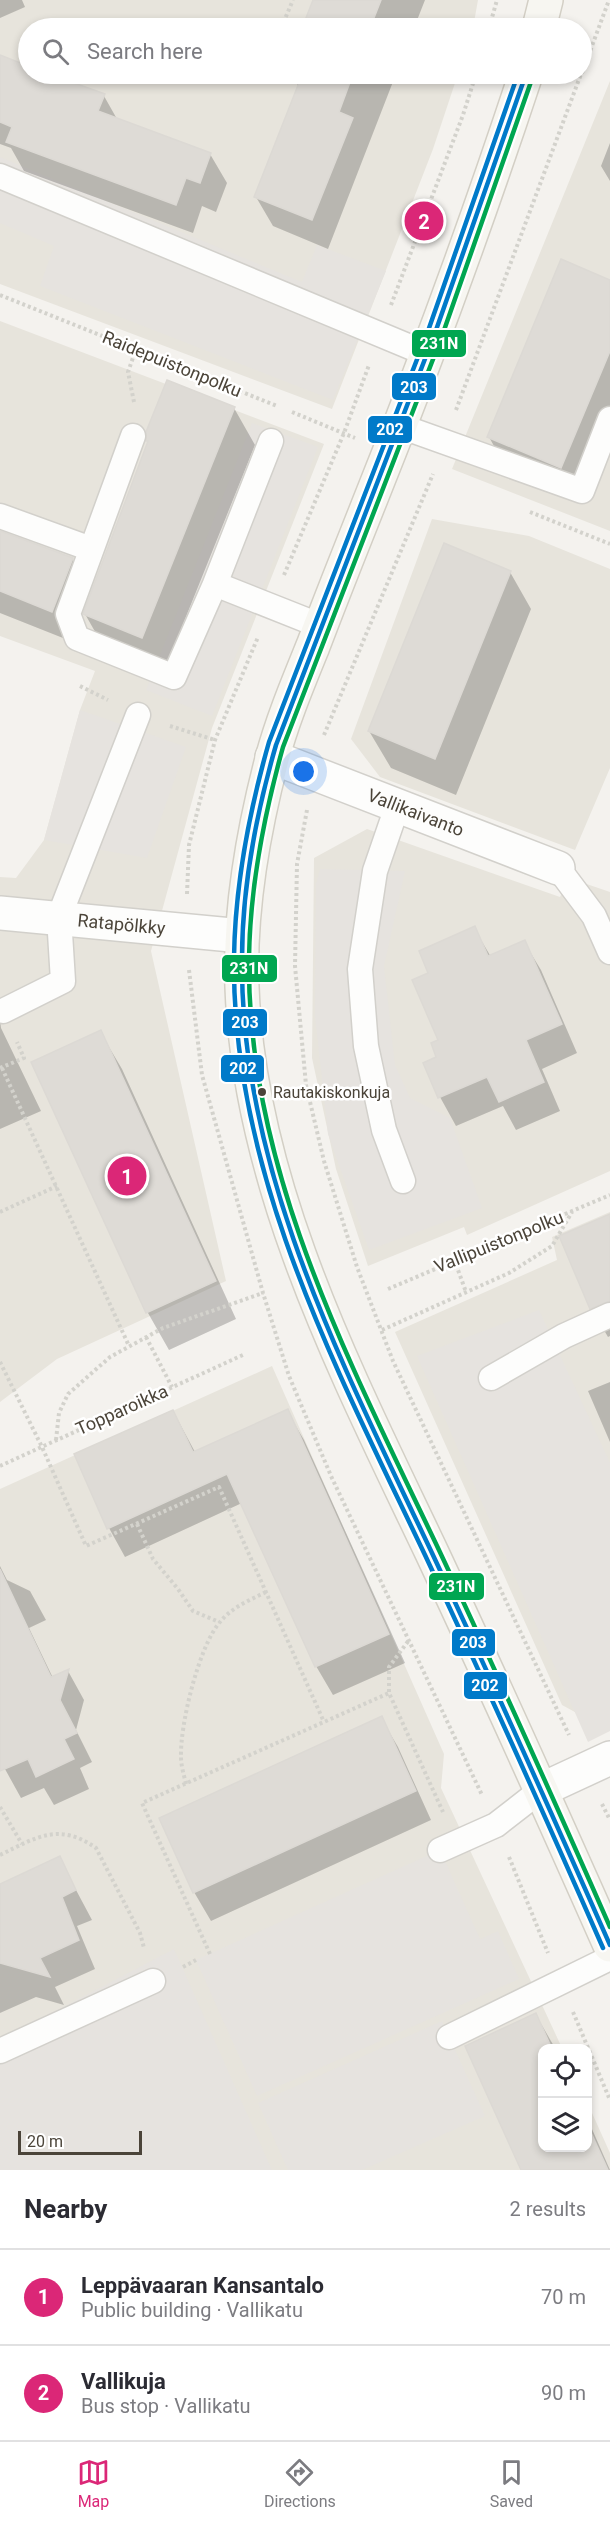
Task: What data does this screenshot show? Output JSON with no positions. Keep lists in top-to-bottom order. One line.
{"streets":{"street":["Vallikaivanto","Ratapölkky"],"path":["Raidepuistonpolku","Vallipuistonpolku","Topparoikka"]},"places":["Rautakiskonkuja"],"lines":["transit line 203","transit line 202","transit line 231N"],"scale_bar":"20 m","page":{"search":"Search here","pins":["2","1"],"scale":"20 m","heading":["Nearby","2 results"],"list":[{"mark":"1","name":"Leppävaaran Kansantalo","note":"Public building · Vallikatu","value":"70 m"},{"mark":"2","name":"Vallikuja","note":"Bus stop · Vallikatu","value":"90 m"}],"nav":["Map","Directions","Saved"]}}
